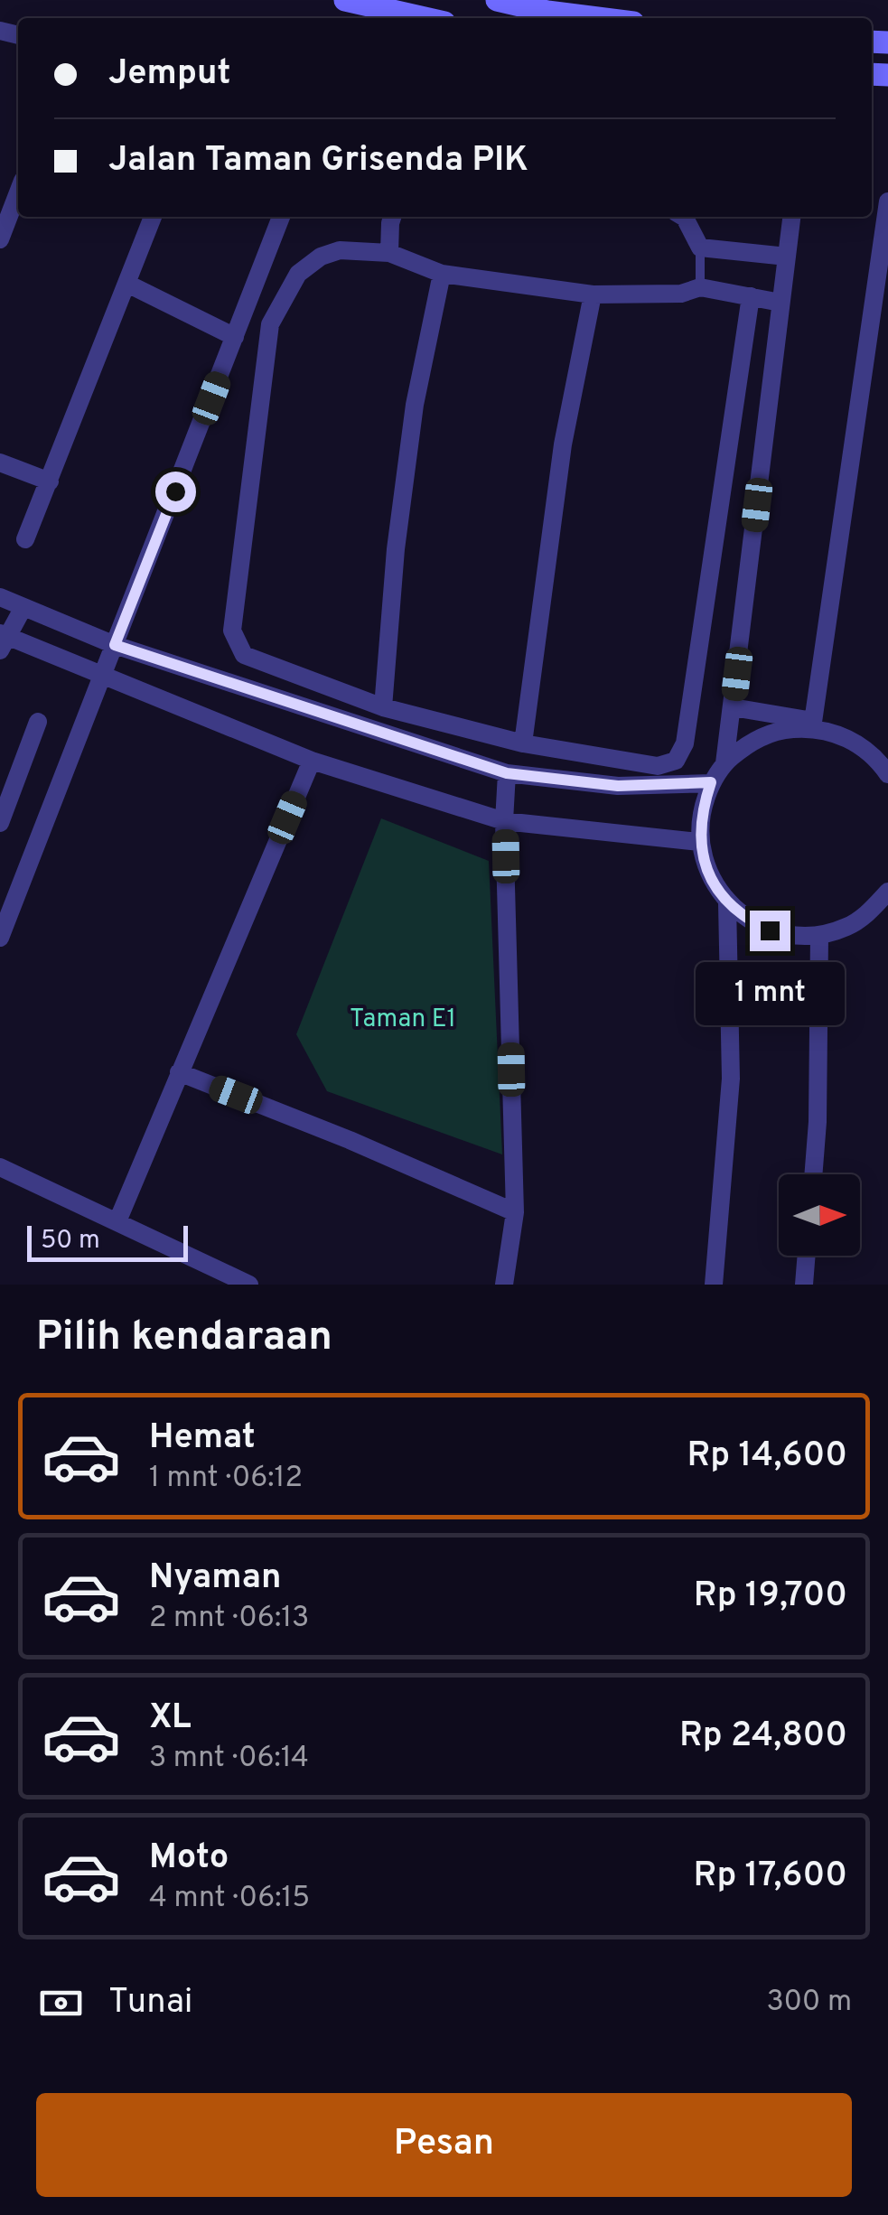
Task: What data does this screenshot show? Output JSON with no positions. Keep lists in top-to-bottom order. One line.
{"parks":["Taman E1"],"scale_bar":"50 m","north":"right","page":{"banner":["Jemput","Jalan Taman Grisenda PIK"],"bubble":"1 mnt","scale":"50 m","heading":"Pilih kendaraan","list":[{"name":"Hemat","note":"1 mnt · 06:12","value":"Rp 14,600"},{"name":"Nyaman","note":"2 mnt · 06:13","value":"Rp 19,700"},{"name":"XL","note":"3 mnt · 06:14","value":"Rp 24,800"},{"name":"Moto","note":"4 mnt · 06:15","value":"Rp 17,600"}],"pay":["Tunai","300 m"],"buttons":"Pesan"}}
